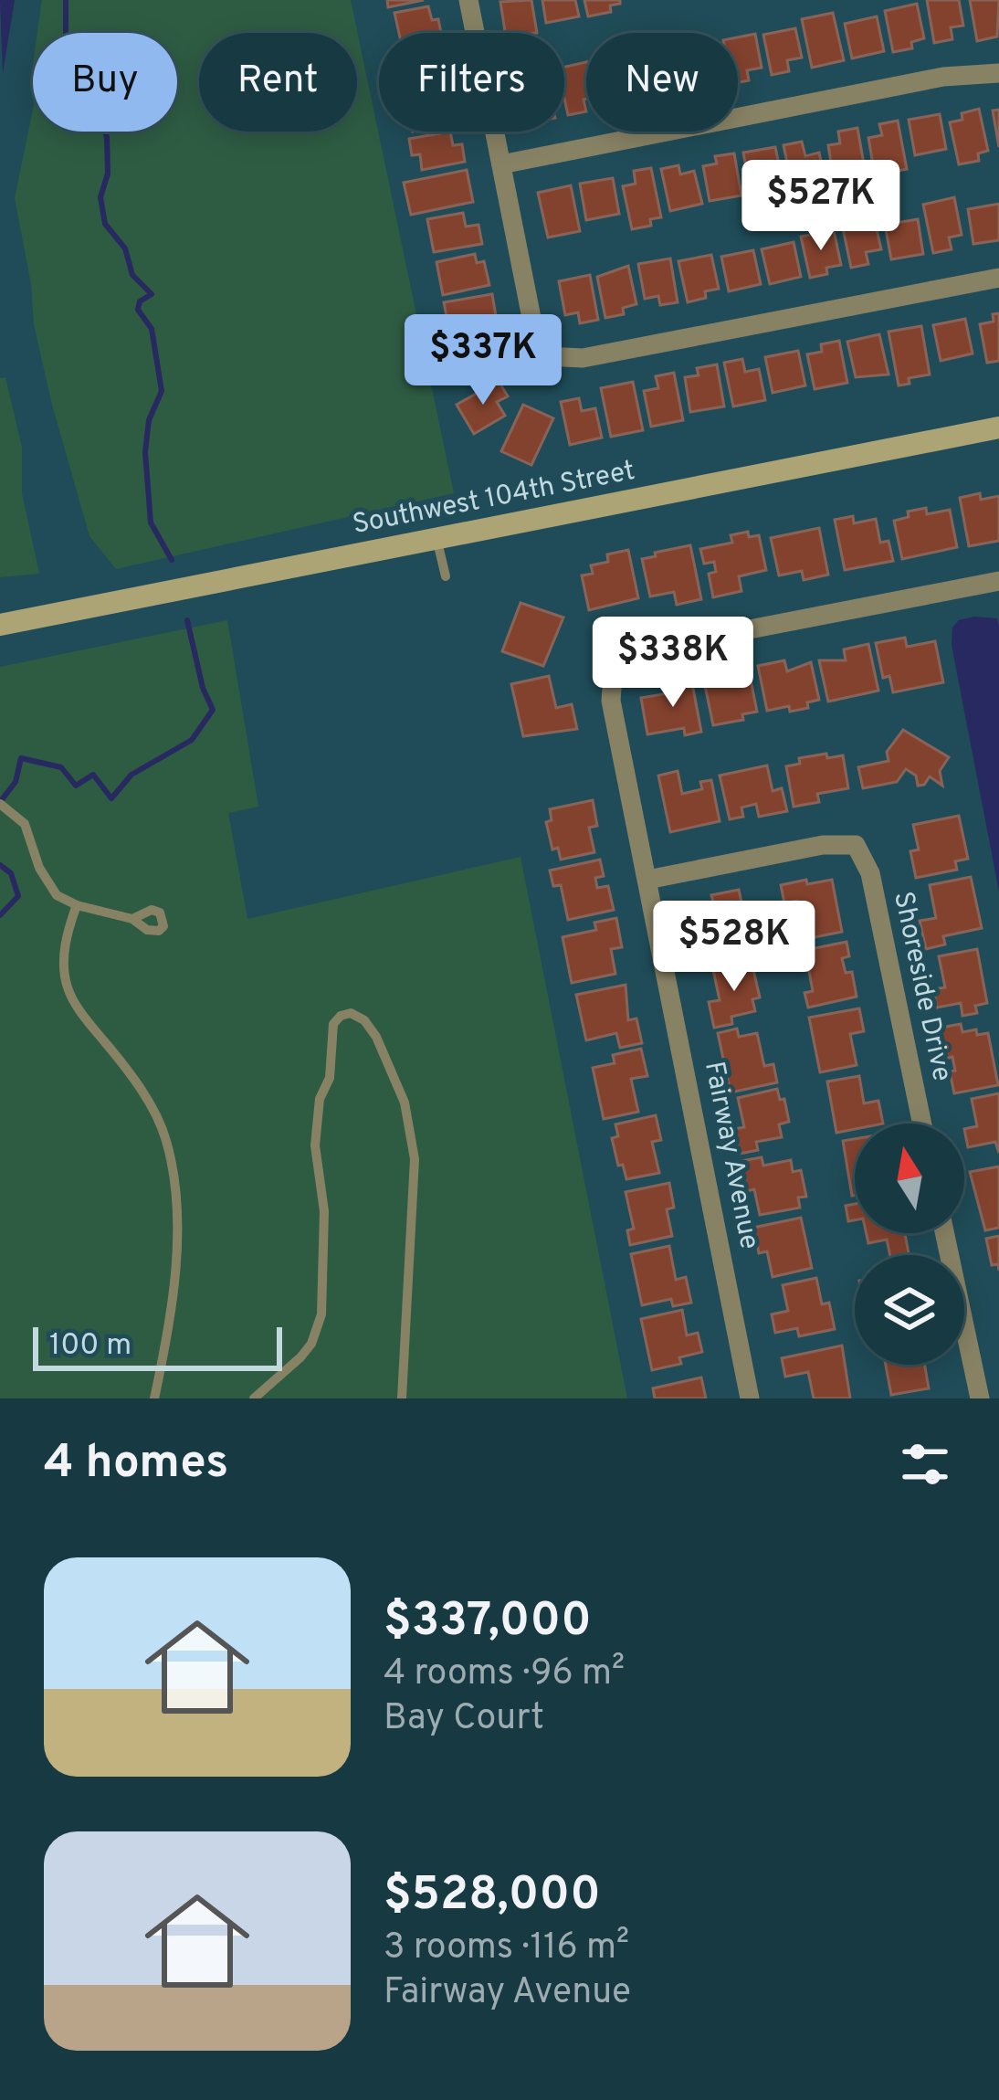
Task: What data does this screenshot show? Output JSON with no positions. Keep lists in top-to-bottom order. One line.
{"streets":{"main road":["Southwest 104th Street"],"street":["Shoreside Drive","Fairway Avenue"]},"crossings":[["Shoreside Drive","Fairway Avenue"]],"scale_bar":"100 m","north":"top","page":{"chip":["Buy","Rent","Filters","New"],"price":["$527K","$337K","$338K","$528K"],"scale":"100 m","heading":"4 homes","list":[{"name":"$337,000","note":"4 rooms · 96 m² · Bay Court"},{"name":"$528,000","note":"3 rooms · 116 m² · Fairway Avenue"}]}}
